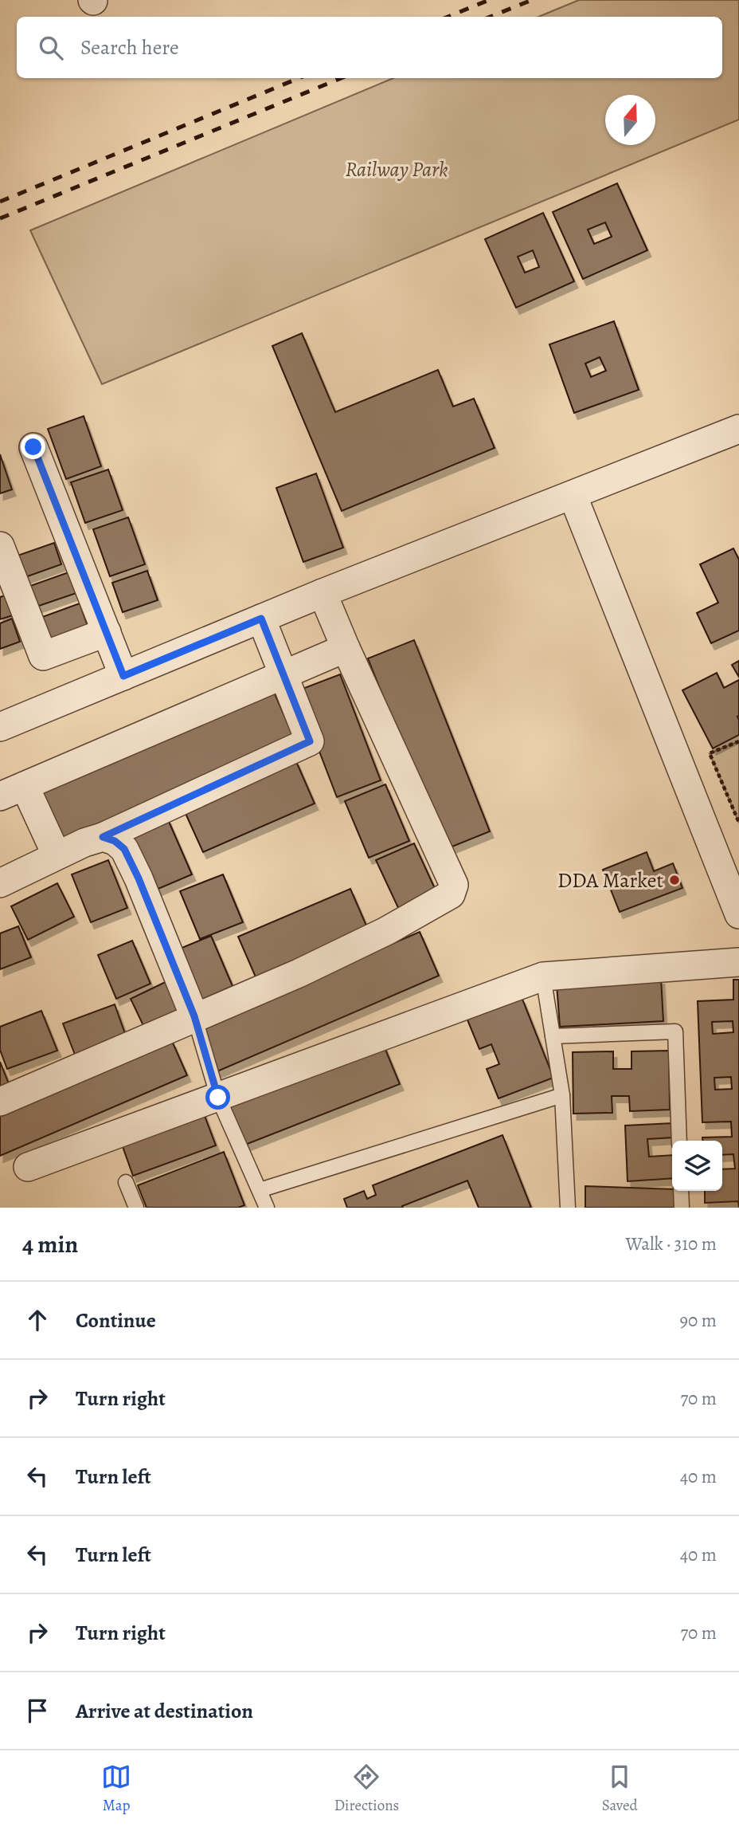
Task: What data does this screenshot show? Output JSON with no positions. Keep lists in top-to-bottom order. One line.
{"parks":["Railway Park"],"places":["DDA Market"],"north":"top","page":{"search":"Search here","heading":["4 min","Walk · 310 m"],"list":[["Continue","90 m"],["Turn right","70 m"],["Turn left","40 m"],["Turn left","40 m"],["Turn right","70 m"],"Arrive at destination"],"nav":["Map","Directions","Saved"]}}
